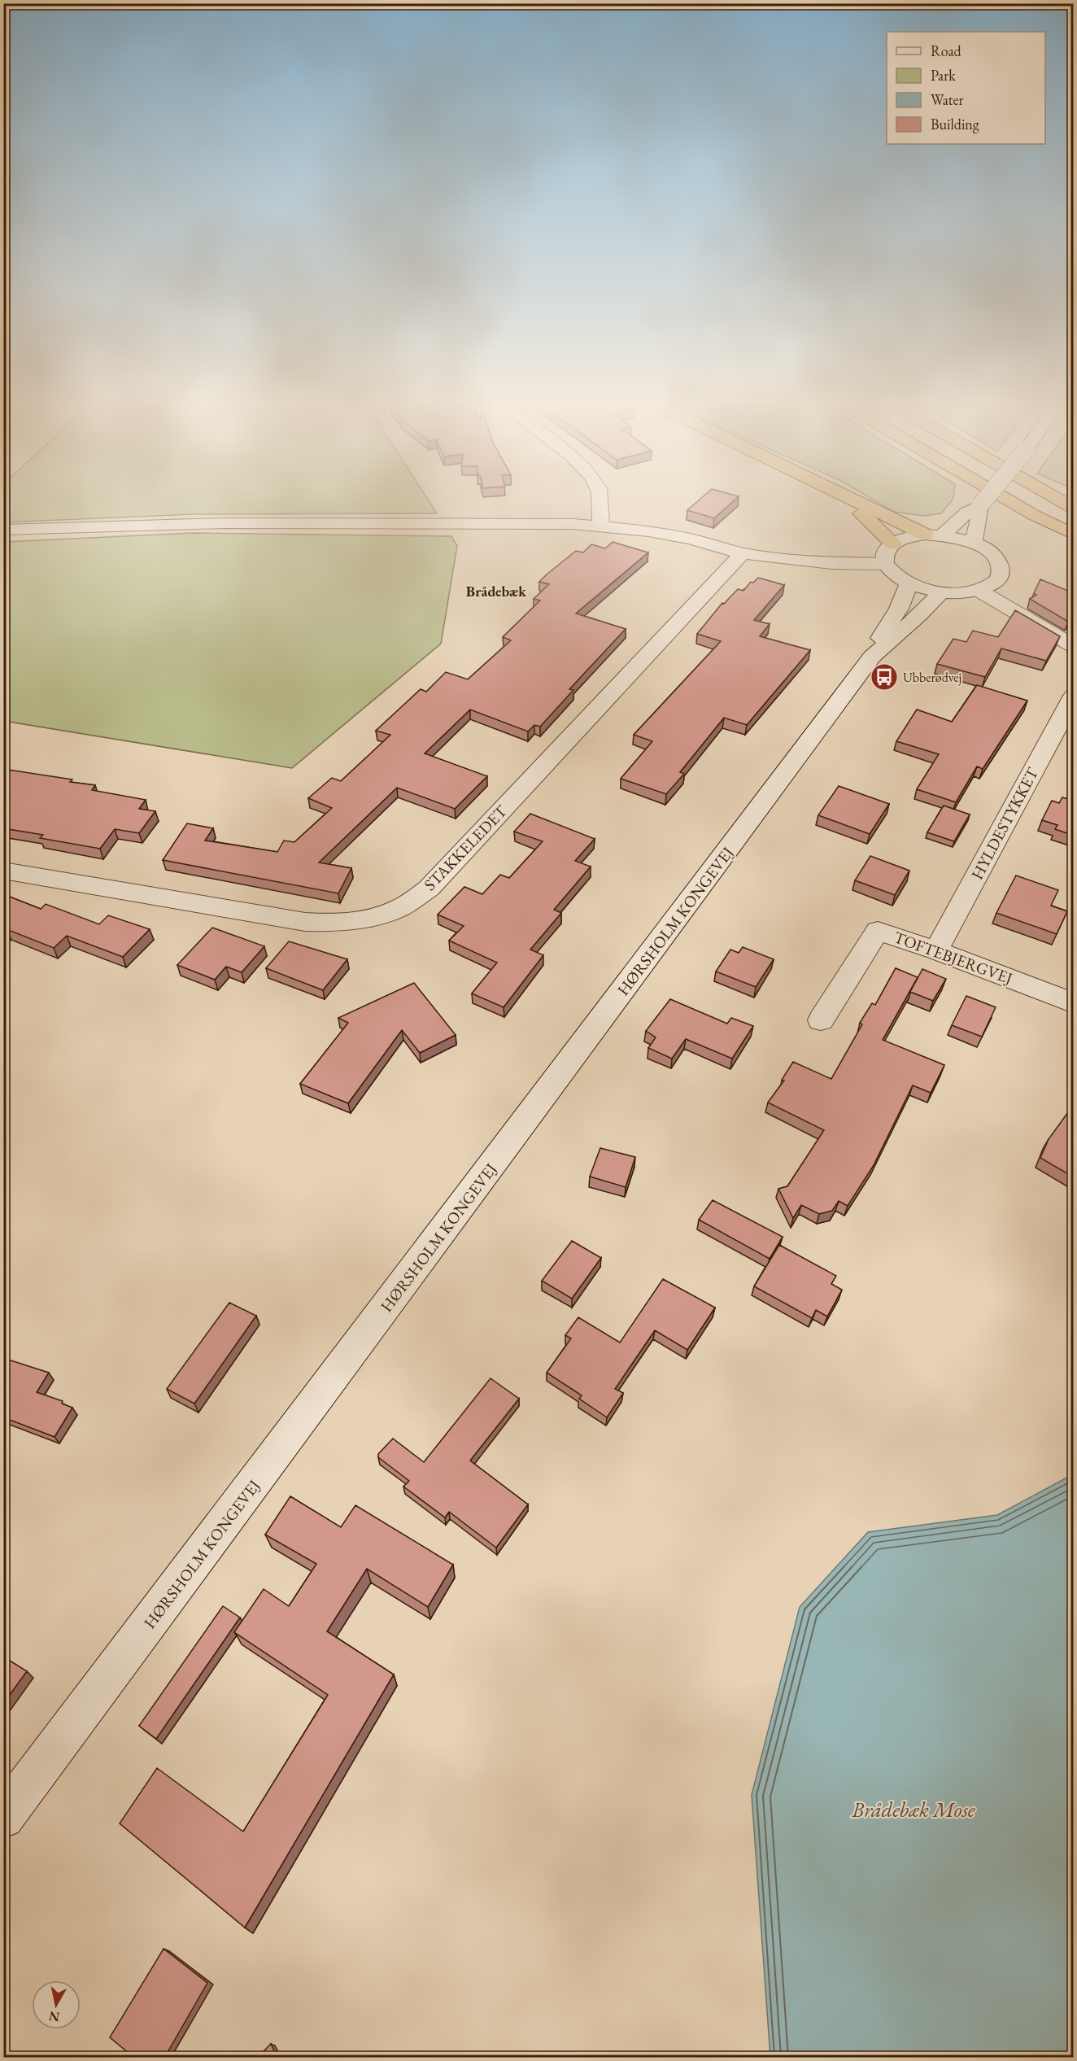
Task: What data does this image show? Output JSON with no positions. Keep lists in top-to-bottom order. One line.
{"streets":{"street":["HYLDESTYKKET","STAKKELEDET","HØRSHOLM KONGEVEJ","TOFTEBJERGVEJ"]},"crossings":[["HYLDESTYKKET","TOFTEBJERGVEJ"]],"districts":["Brådebæk"],"water":["Brådebæk Mose"],"places":{"bus stop":["Ubberødvej"]},"legend":["Road","Park","Water","Building"],"north":"bottom"}
